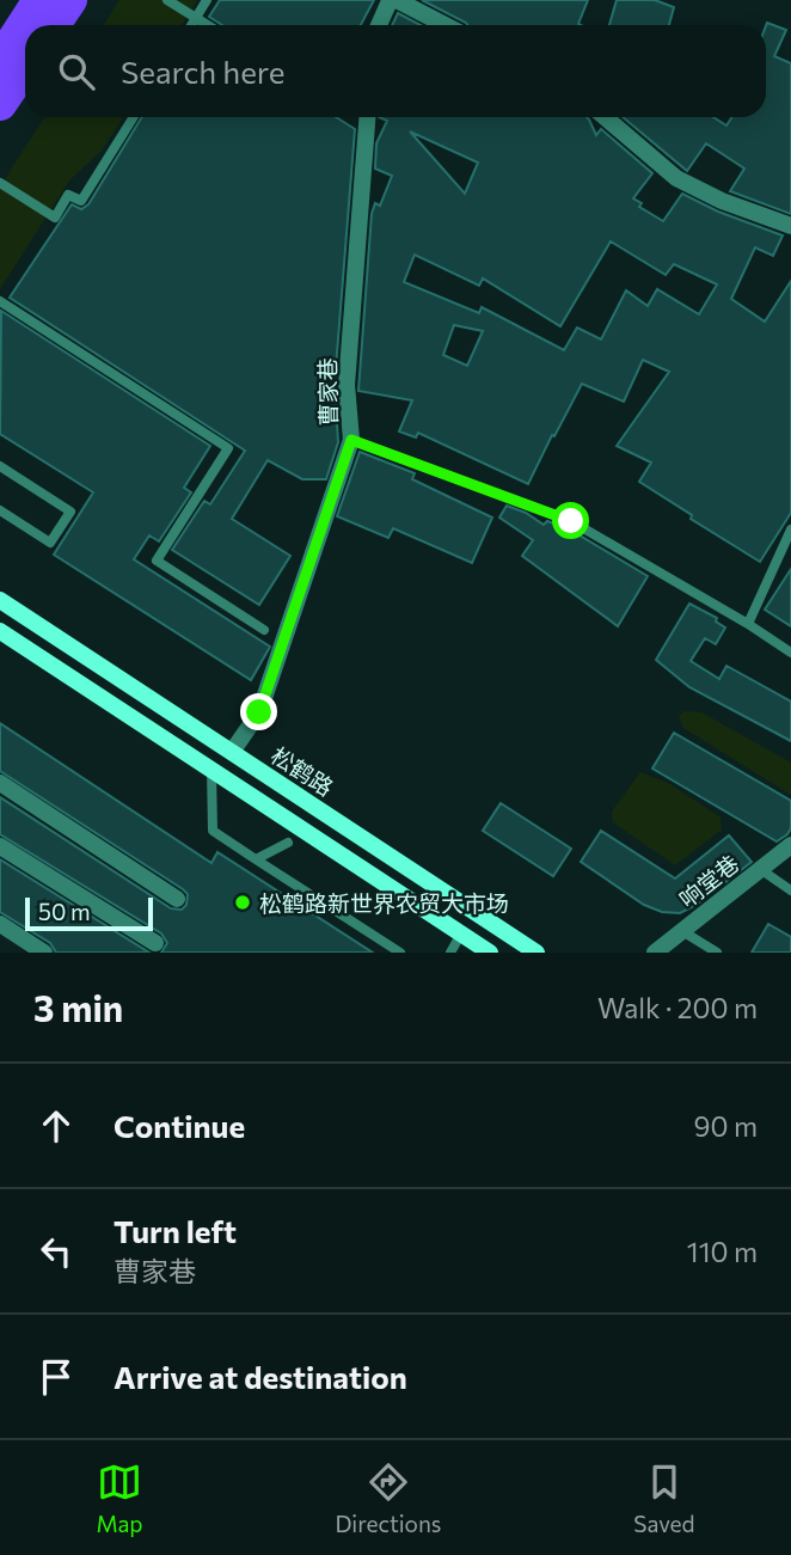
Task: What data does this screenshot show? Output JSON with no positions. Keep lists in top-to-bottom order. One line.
{"streets":{"main road":["松鹤路"],"street":["曹家巷","响堂巷"]},"crossings":[["曹家巷","松鹤路"]],"places":["松鹤路新世界农贸大市场"],"scale_bar":"50 m","page":{"search":"Search here","scale":"50 m","heading":["3 min","Walk · 200 m"],"list":[["Continue","90 m"],["Turn left","曹家巷","110 m"],"Arrive at destination"],"nav":["Map","Directions","Saved"]}}
